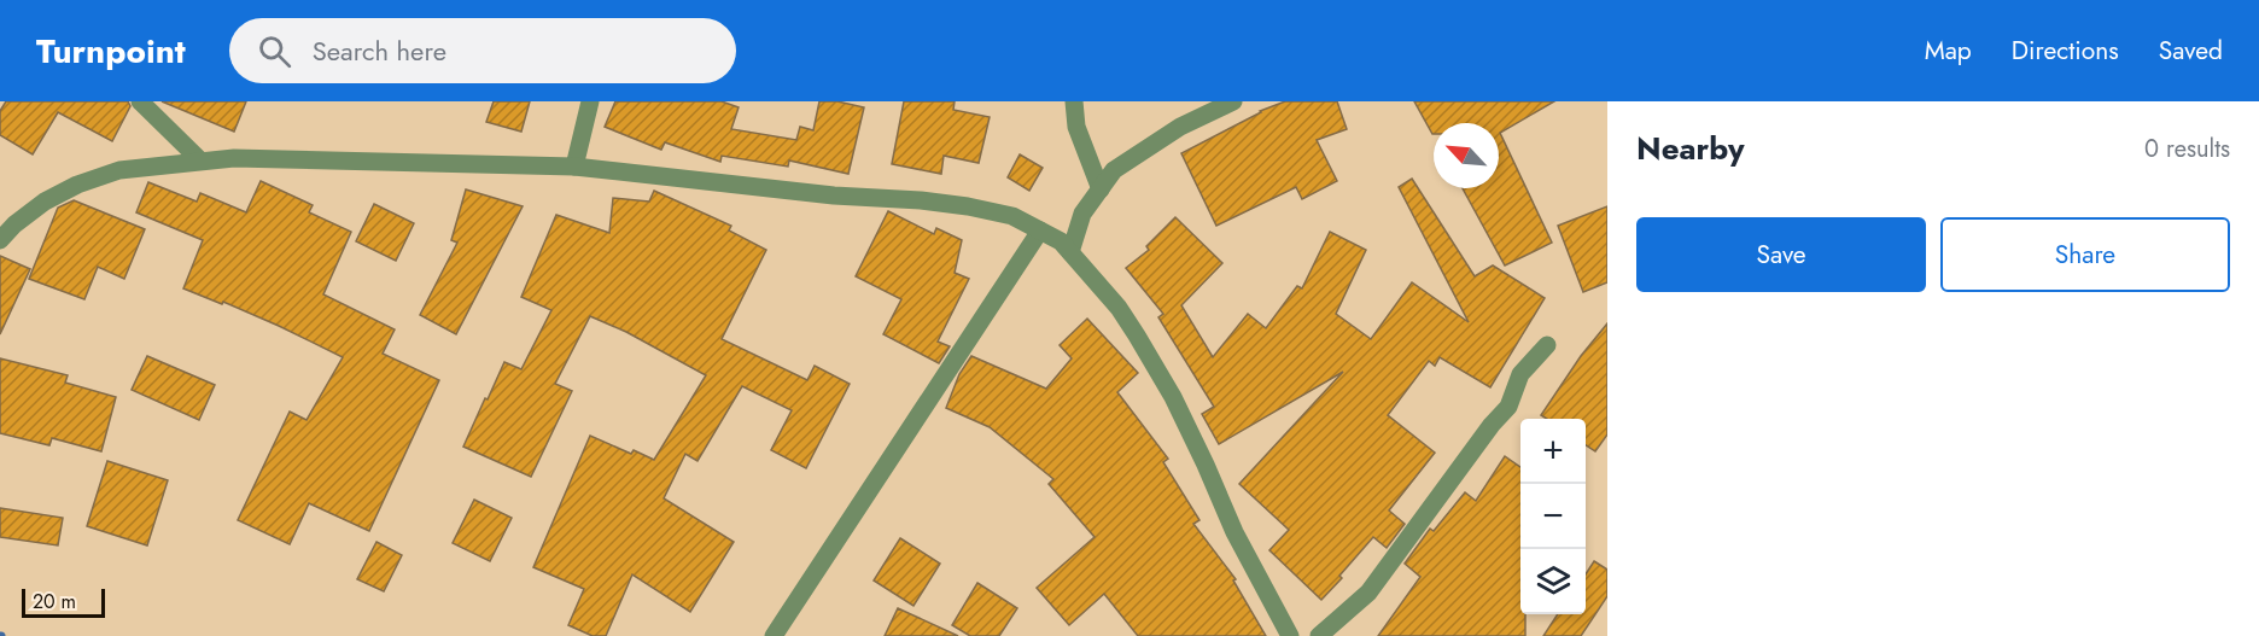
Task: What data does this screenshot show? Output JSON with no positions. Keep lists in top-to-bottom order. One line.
{"scale_bar":"20 m","north":"top left","page":{"header":"Turnpoint","search":"Search here","nav":["Map","Directions","Saved"],"heading":["Nearby","0 results"],"buttons":["Save","Share"],"map_buttons":["+","−"],"scale":"20 m"}}
